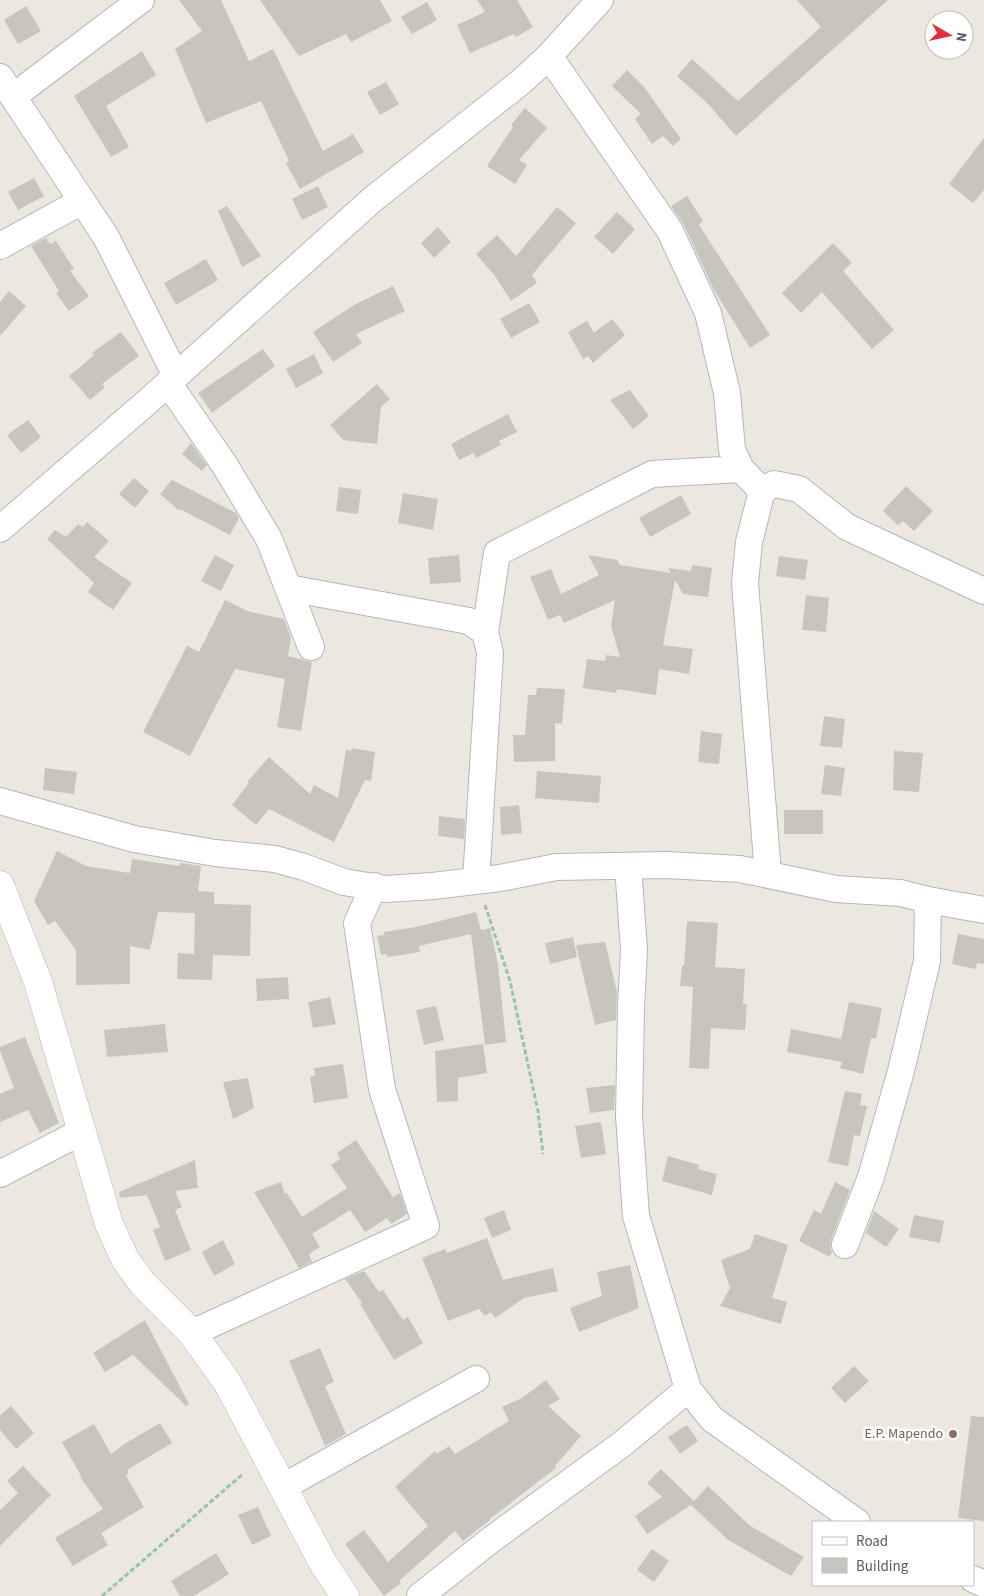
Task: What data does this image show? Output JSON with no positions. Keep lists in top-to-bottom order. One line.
{"places":["E.P. Mapendo"],"legend":["Road","Building"],"north":"right"}
